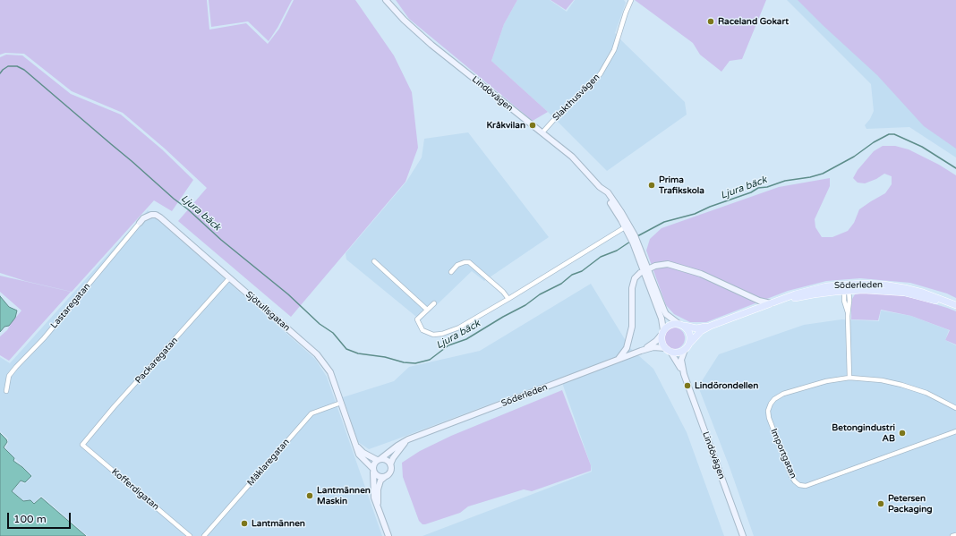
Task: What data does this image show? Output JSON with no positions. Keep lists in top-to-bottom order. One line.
{"streets":{"main road":["Lindövägen","Söderleden","Sjötullsgatan"],"street":["Slakthusvägen","Lastaregatan","Packaregatan","Importgatan","Mäklaregatan","Kofferdigatan"]},"crossings":[["Lindövägen","Slakthusvägen"],["Lindövägen","Söderleden"],["Söderleden","Sjötullsgatan"],["Lastaregatan","Sjötullsgatan"],["Sjötullsgatan","Packaregatan"],["Sjötullsgatan","Mäklaregatan"],["Packaregatan","Kofferdigatan"]],"water":["Ljura bäck"],"places":["Raceland Gokart","Kråkvilan","Prima Trafikskola","Lindörondellen","Betongindustri AB","Lantmännen Maskin","Petersen Packaging","Lantmännen"],"scale_bar":"100 m"}
